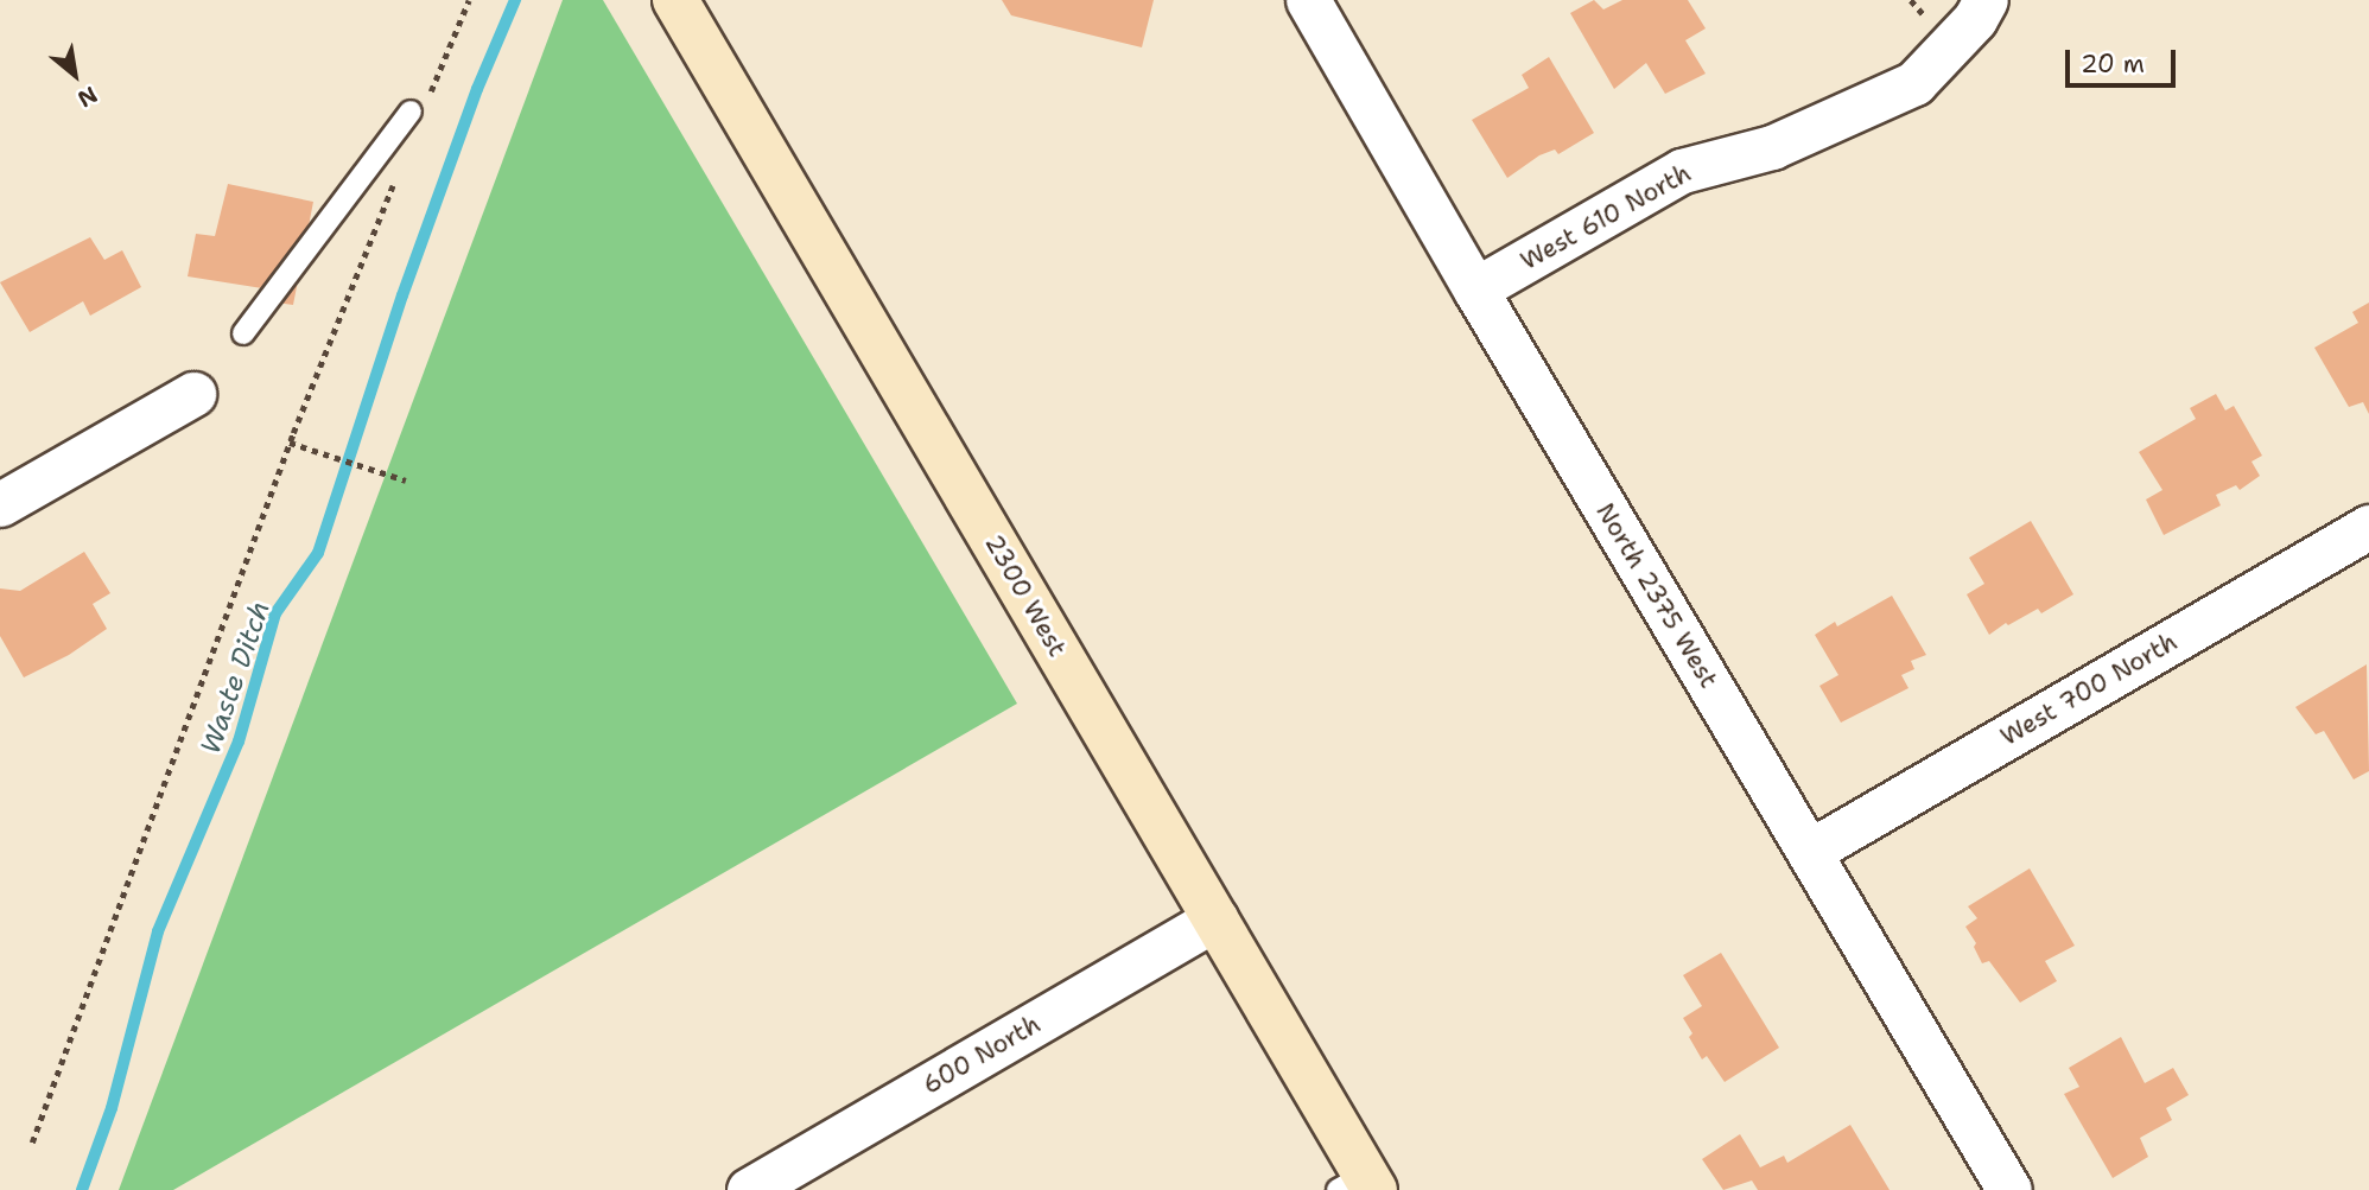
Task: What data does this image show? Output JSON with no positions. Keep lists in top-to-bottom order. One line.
{"streets":{"main road":["2300 West"],"street":["West 610 North","North 2375 West","West 700 North","600 North"]},"crossings":[["West 610 North","North 2375 West"],["2300 West","600 North"],["North 2375 West","West 700 North"]],"water":["Waste Ditch"],"scale_bar":"20 m","north":"bottom right"}
